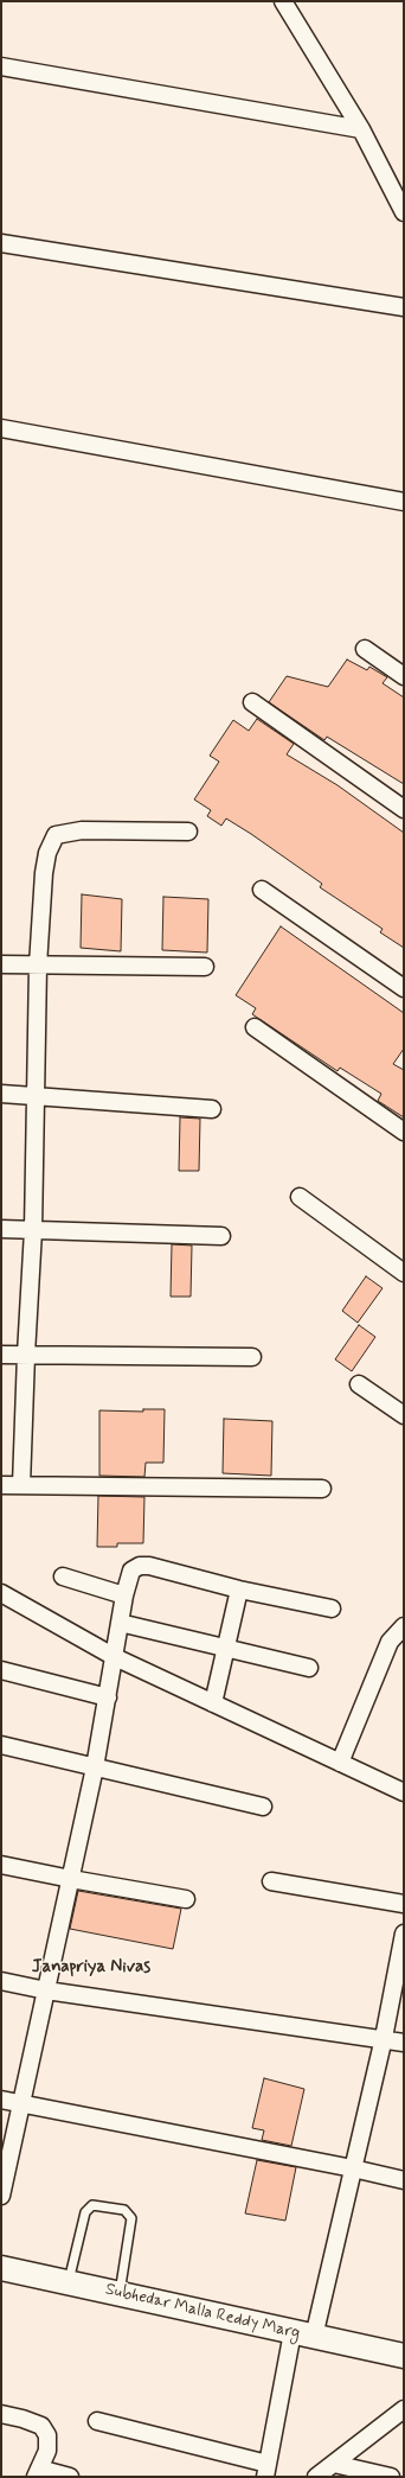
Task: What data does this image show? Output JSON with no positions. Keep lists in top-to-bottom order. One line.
{"streets":{"main road":["Subhedar Malla Reddy Marg"]},"districts":["Janapriya Nivas"]}
